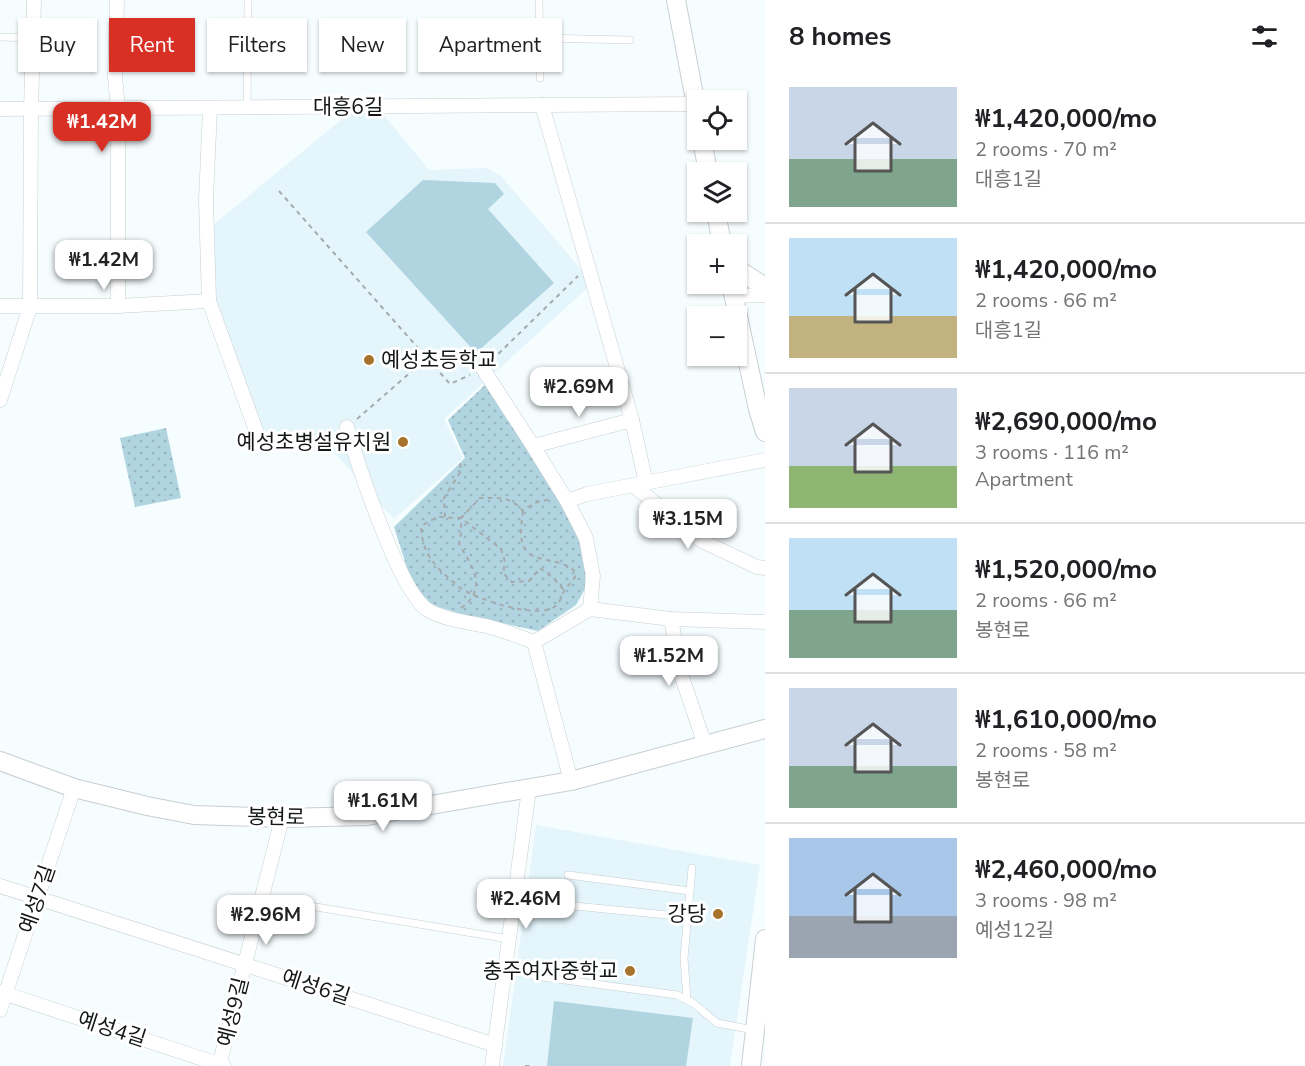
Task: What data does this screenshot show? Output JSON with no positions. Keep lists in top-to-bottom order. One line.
{"streets":{"street":["대흥6길","봉현로","예성7길","예성6길","예성9길","예성4길"]},"crossings":[["봉현로","예성7길"],["봉현로","예성9길"],["예성7길","예성6길"],["예성7길","예성4길"],["예성6길","예성9길"],["예성9길","예성4길"]],"places":["예성초등학교","예성초병설유치원","강당","충주여자중학교"],"page":{"heading":"8 homes","chip":["Buy","Rent","Filters","New","Apartment"],"list":[{"name":"₩1,420,000/mo","note":"2 rooms · 70 m² · 대흥1길"},{"name":"₩1,420,000/mo","note":"2 rooms · 66 m² · 대흥1길"},{"name":"₩2,690,000/mo","note":"3 rooms · 116 m² · Apartment"},{"name":"₩1,520,000/mo","note":"2 rooms · 66 m² · 봉현로"},{"name":"₩1,610,000/mo","note":"2 rooms · 58 m² · 봉현로"},{"name":"₩2,460,000/mo","note":"3 rooms · 98 m² · 예성12길"}],"map_buttons":["+","−"],"price":["₩1.42M","₩1.42M","₩2.69M","₩3.15M","₩1.52M","₩1.61M","₩2.46M","₩2.96M"]}}
